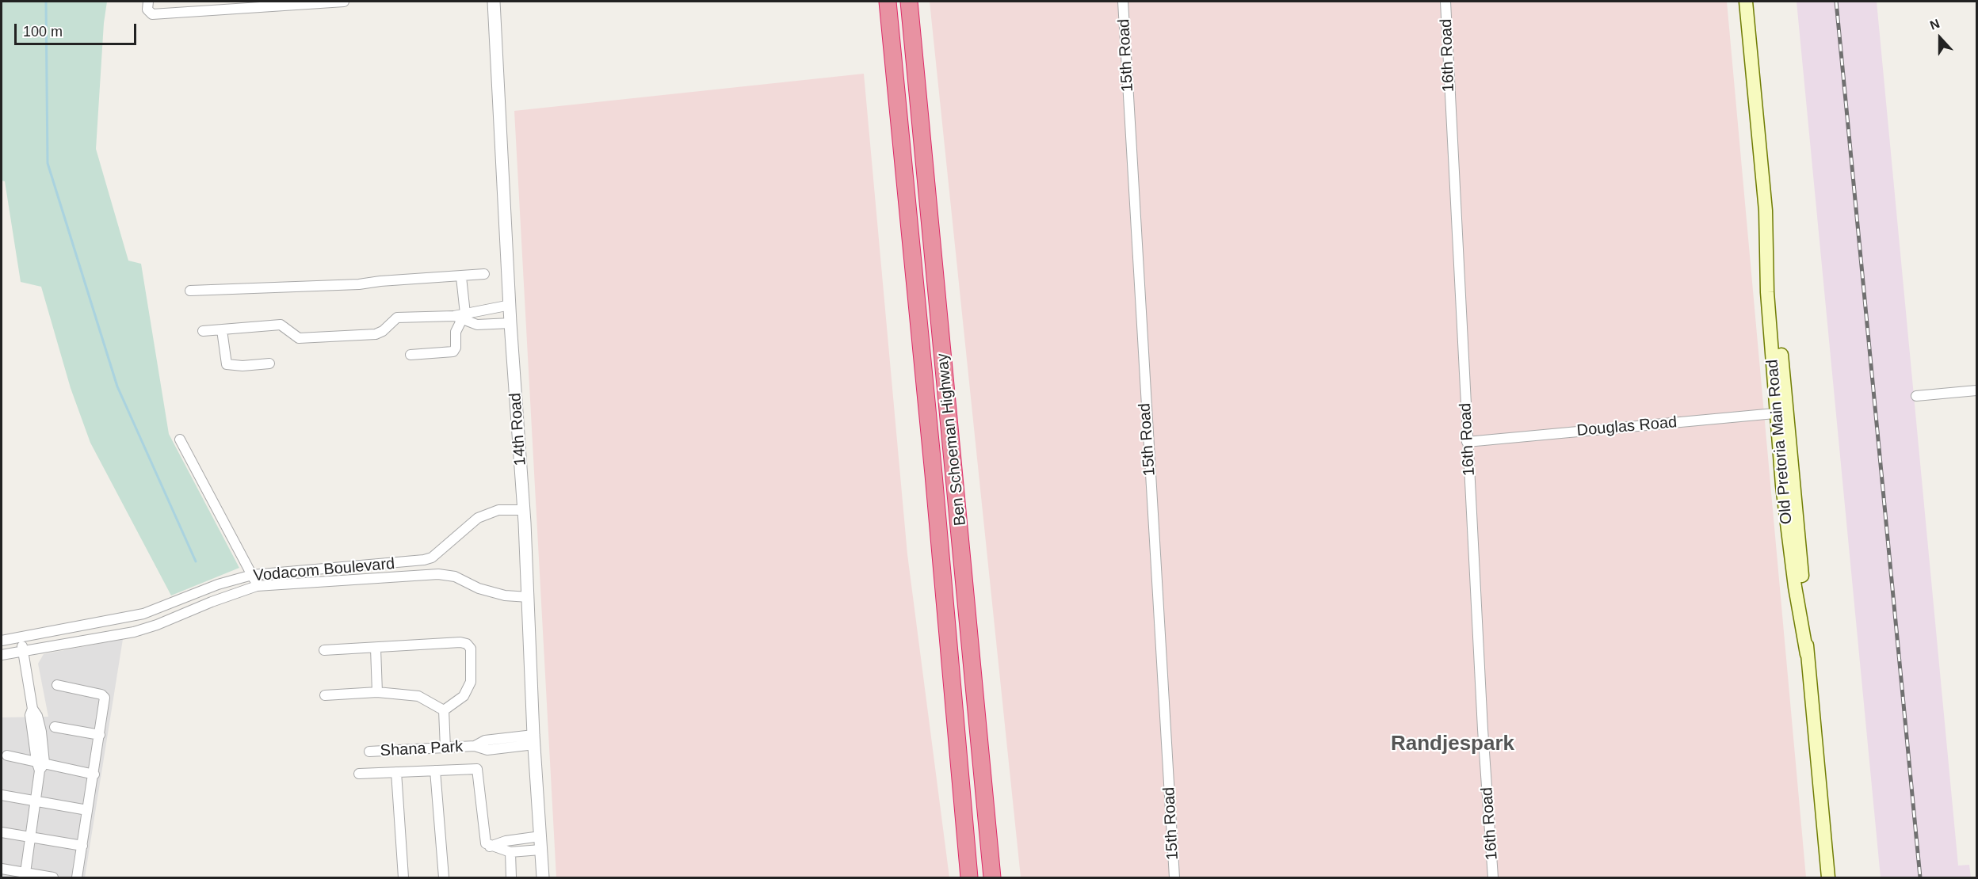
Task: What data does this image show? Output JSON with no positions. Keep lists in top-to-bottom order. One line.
{"streets":{"highway":["Ben Schoeman Highway"],"main road":["Old Pretoria Main Road"],"street":["15th Road","16th Road","Douglas Road","14th Road","Vodacom Boulevard","Shana Park"]},"crossings":[["16th Road","Douglas Road"],["Douglas Road","Old Pretoria Main Road"],["14th Road","Vodacom Boulevard"],["14th Road","Shana Park"]],"districts":["Randjespark"],"scale_bar":"100 m","north":"top"}
